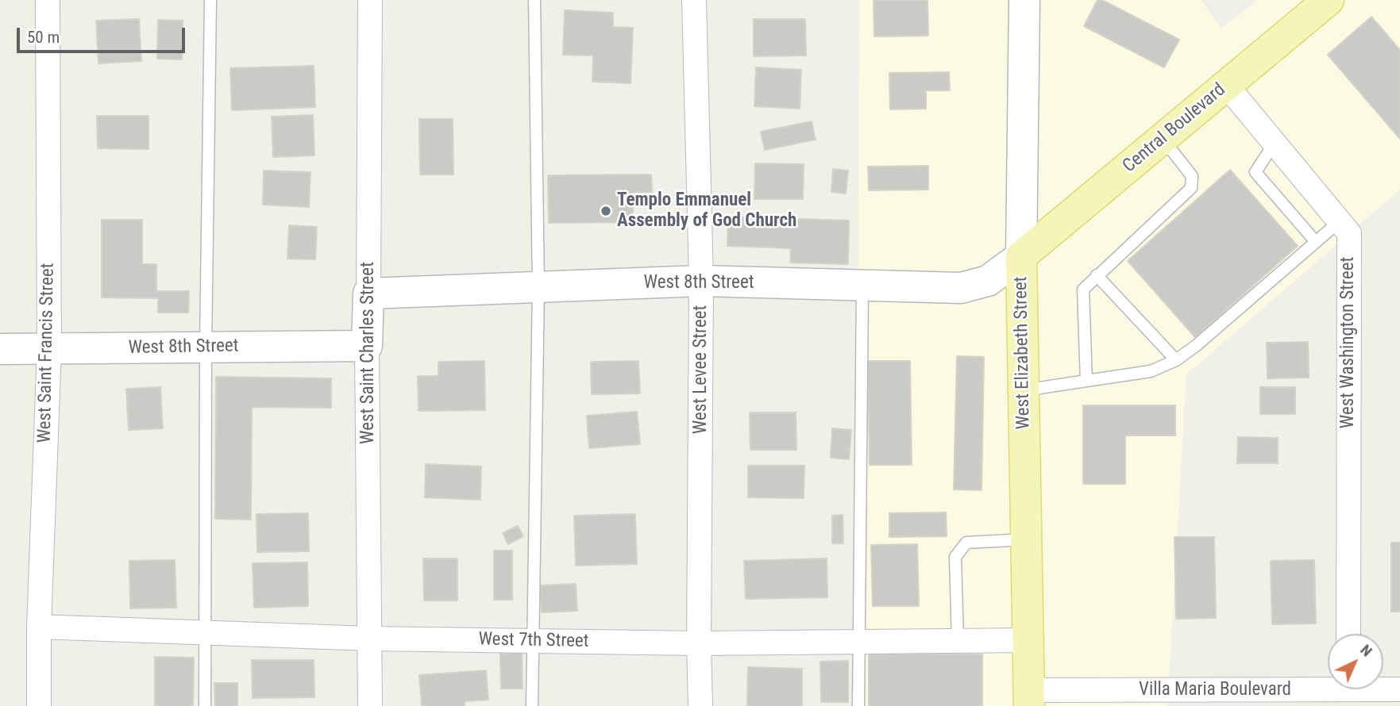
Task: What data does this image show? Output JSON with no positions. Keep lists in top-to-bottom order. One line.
{"streets":{"main road":["Central Boulevard","West Elizabeth Street"],"street":["West 8th Street","West Washington Street","West Saint Francis Street","West Saint Charles Street","West Levee Street","West 7th Street","Villa Maria Boulevard"]},"crossings":[["Central Boulevard","West 8th Street"],["Central Boulevard","West Washington Street"],["Central Boulevard","West Elizabeth Street"],["West 8th Street","West Saint Francis Street"],["West 8th Street","West Saint Charles Street"],["West 8th Street","West Elizabeth Street"],["West 8th Street","West Levee Street"],["West Saint Francis Street","West 7th Street"],["West Saint Charles Street","West 7th Street"],["West Elizabeth Street","West 7th Street"],["West Elizabeth Street","Villa Maria Boulevard"],["West Levee Street","West 7th Street"]],"places":["Templo Emmanuel Assembly of God Church"],"scale_bar":"50 m","north":"top right"}
